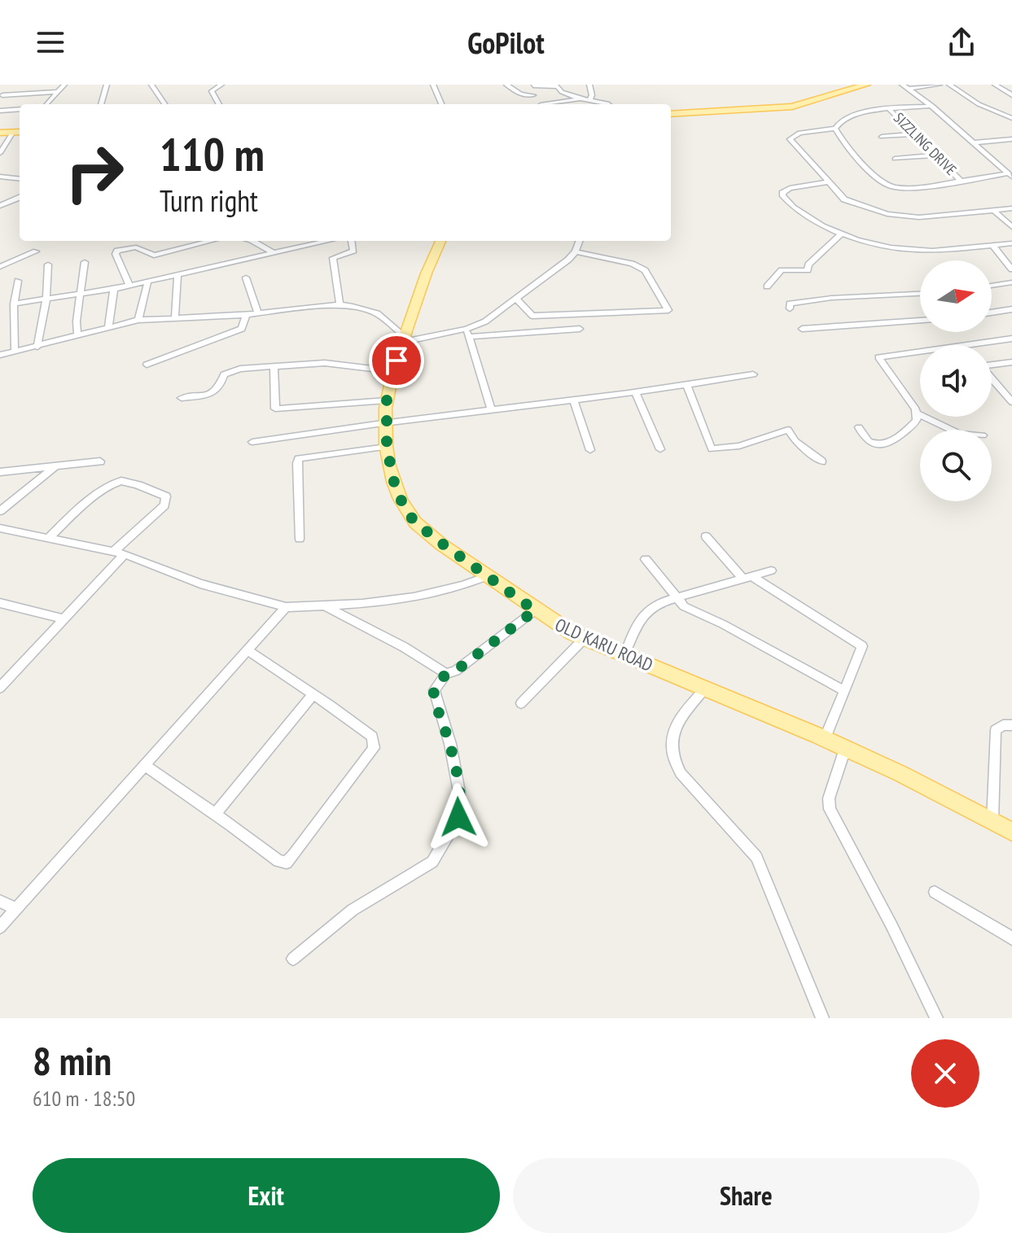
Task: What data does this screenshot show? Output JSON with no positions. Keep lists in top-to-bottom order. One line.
{"streets":{"main road":["OLD KARU ROAD"],"street":["SIZZLING DRIVE"]},"north":"right","page":{"header":"GoPilot","turn":["110 m","Turn right"],"heading":["8 min","610 m · 18:50"],"buttons":["Exit","Share"]}}
